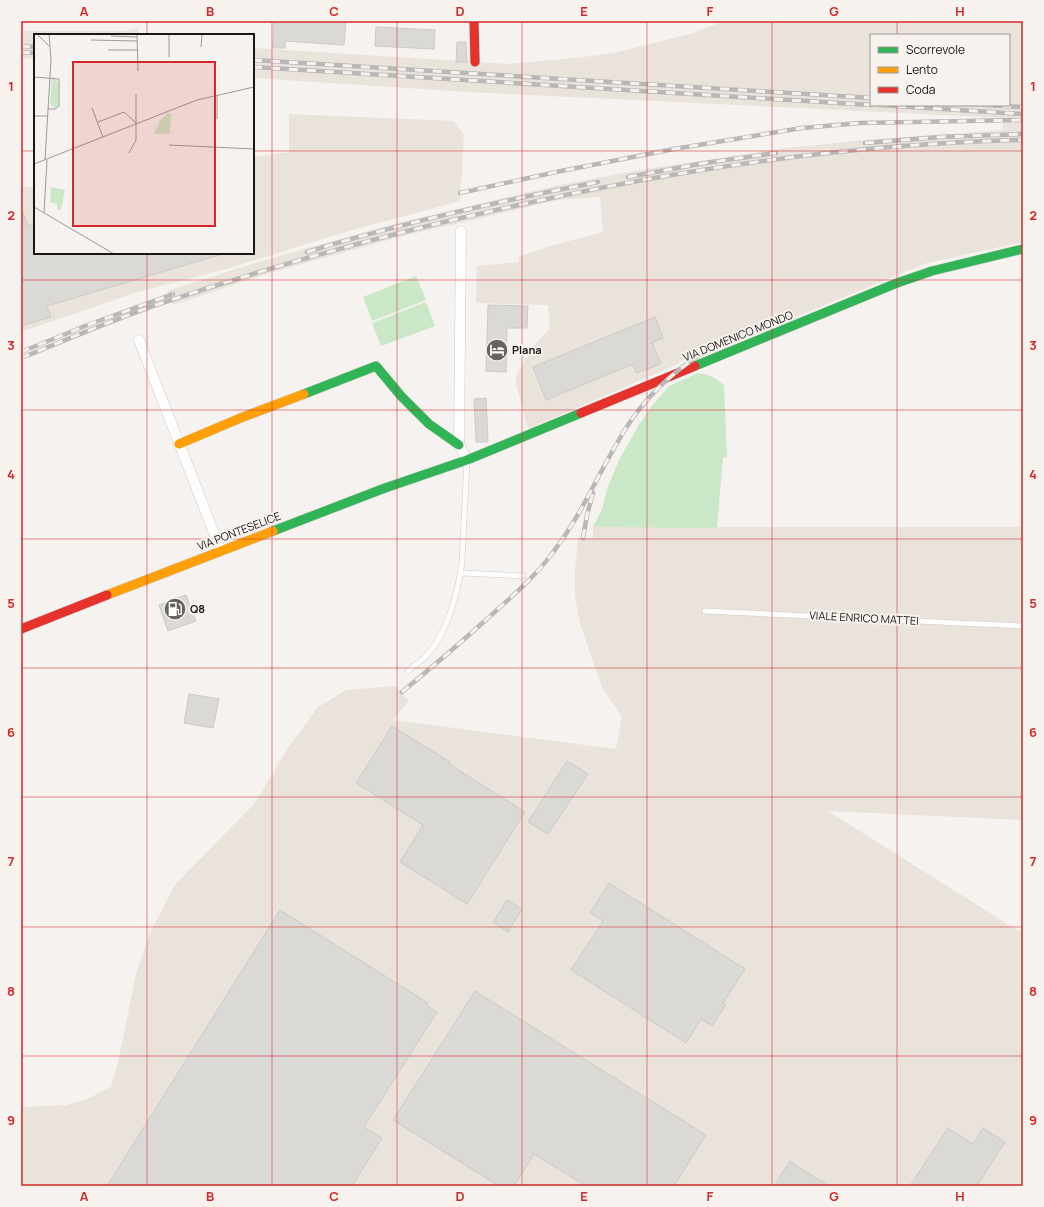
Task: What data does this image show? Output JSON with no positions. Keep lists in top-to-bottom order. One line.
{"streets":{"street":["VIA DOMENICO MONDO","VIA PONTESELICE"],"lane":["VIALE ENRICO MATTEI"]},"crossings":[["VIA DOMENICO MONDO","VIA PONTESELICE"]],"places":{"hotel":["Plana"],"fuel station":["Q8"]},"legend":["Scorrevole","Lento","Coda"],"grid":{"columns":["A","B","C","D","E","F","G","H"],"rows":["1","2","3","4","5","6","7","8","9"]}}
